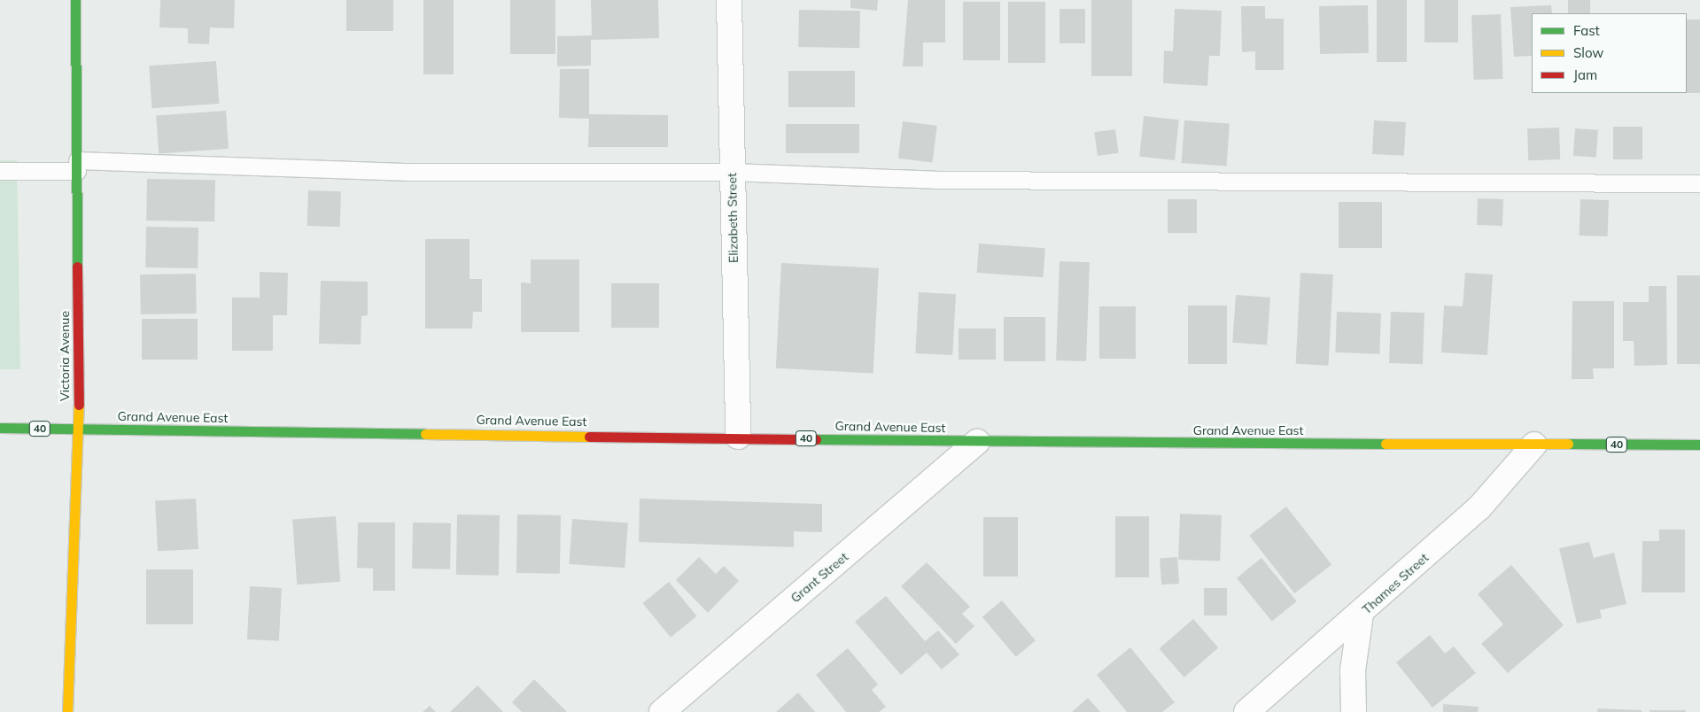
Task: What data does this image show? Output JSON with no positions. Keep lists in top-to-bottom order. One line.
{"streets":{"main road":["Victoria Avenue","Grand Avenue East","40"],"street":["Elizabeth Street","Grant Street","Thames Street"]},"crossings":[["Elizabeth Street","Grand Avenue East"],["Victoria Avenue","Grand Avenue East"],["Grand Avenue East","Grant Street"],["Grand Avenue East","Thames Street"]],"legend":["Fast","Slow","Jam"]}
